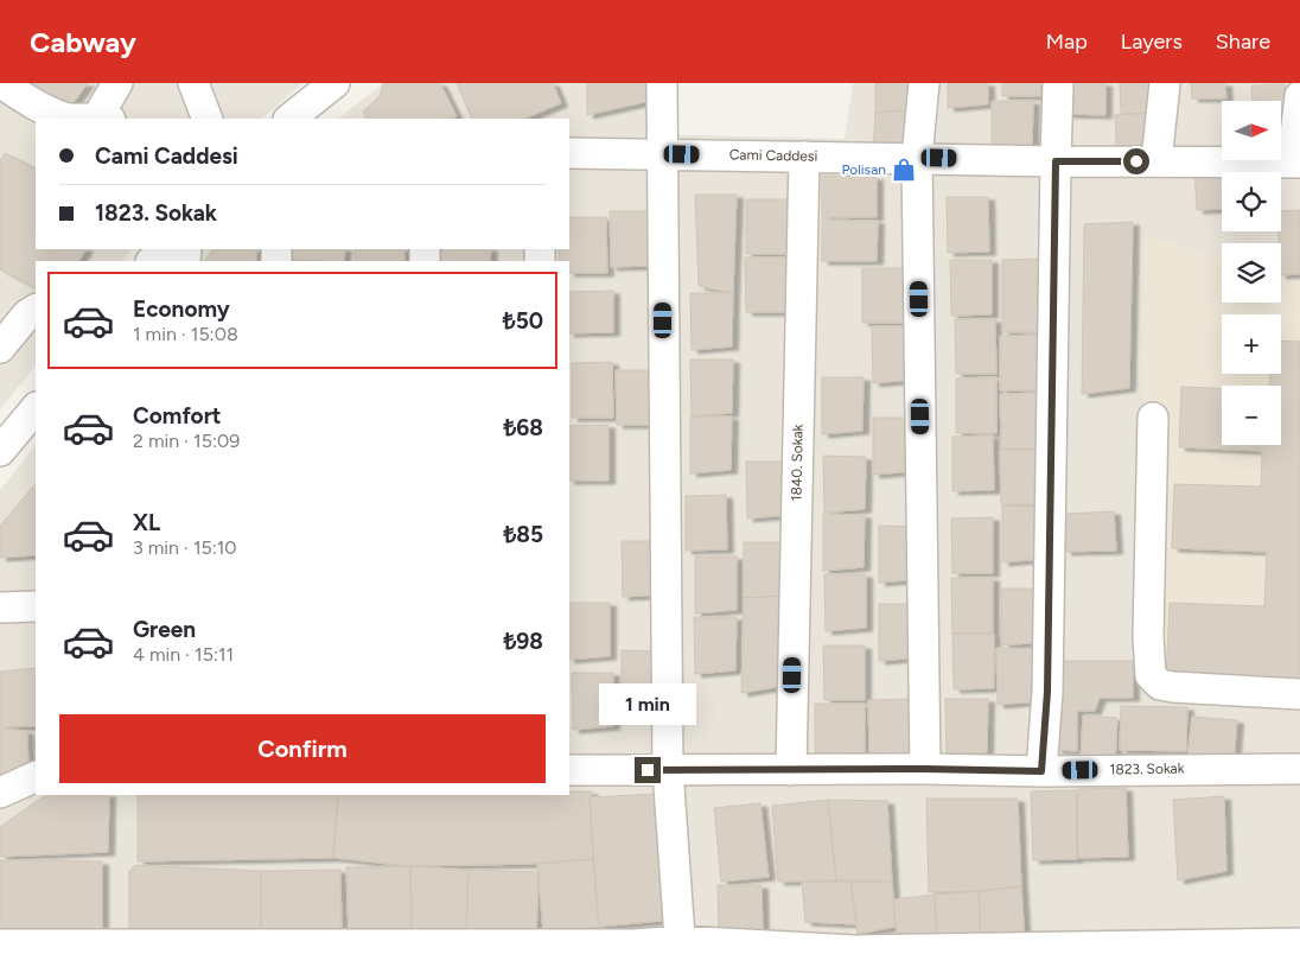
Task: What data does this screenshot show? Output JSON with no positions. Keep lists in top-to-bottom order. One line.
{"streets":{"street":["Cami Caddesi","1840. Sokak","1823. Sokak"]},"crossings":[["Cami Caddesi","1840. Sokak"],["1840. Sokak","1823. Sokak"]],"places":{"shop":["Polisan"]},"north":"right","page":{"header":"Cabway","nav":["Map","Layers","Share"],"map_buttons":["+","−"],"banner":["Cami Caddesi","1823. Sokak"],"list":[{"name":"Economy","note":"1 min · 15:08","value":"₺50"},{"name":"Comfort","note":"2 min · 15:09","value":"₺68"},{"name":"XL","note":"3 min · 15:10","value":"₺85"},{"name":"Green","note":"4 min · 15:11","value":"₺98"}],"bubble":"1 min","buttons":"Confirm"}}
